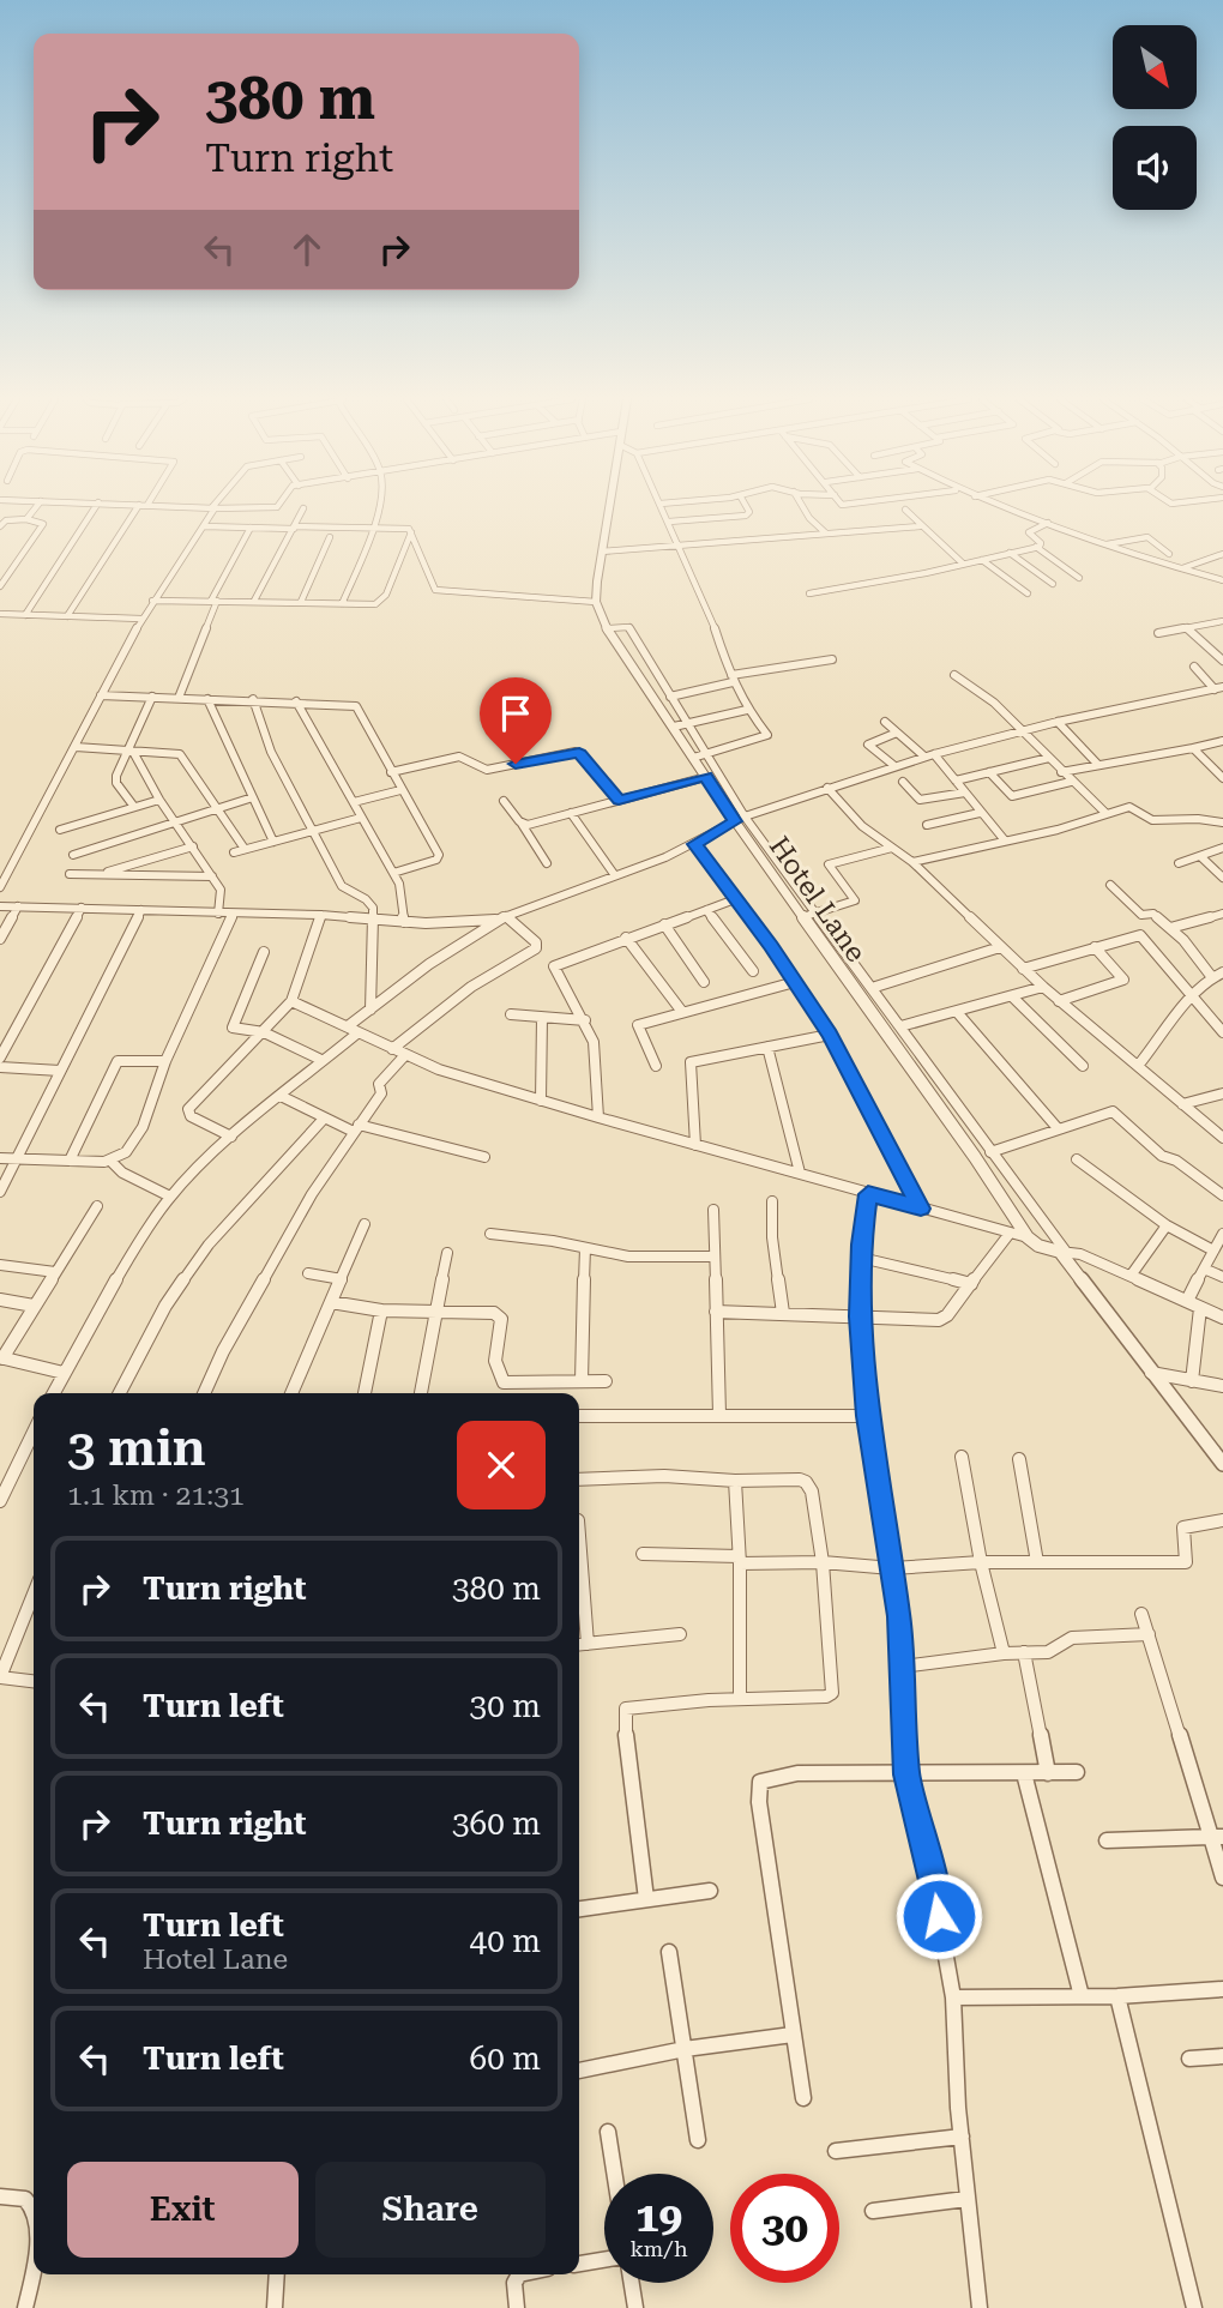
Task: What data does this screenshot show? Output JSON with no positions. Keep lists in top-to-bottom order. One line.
{"streets":{"street":["Hotel Lane"]},"north":"bottom right","page":{"turn":["380 m","Turn right"],"heading":["3 min","1.1 km · 21:31"],"list":[{"name":"Turn right","value":"380 m"},{"name":"Turn left","value":"30 m"},{"name":"Turn right","value":"360 m"},{"name":"Turn left","note":"Hotel Lane","value":"40 m"},{"name":"Turn left","value":"60 m"}],"buttons":["Exit","Share"],"speed":"19 km/h","limit":"30"}}
